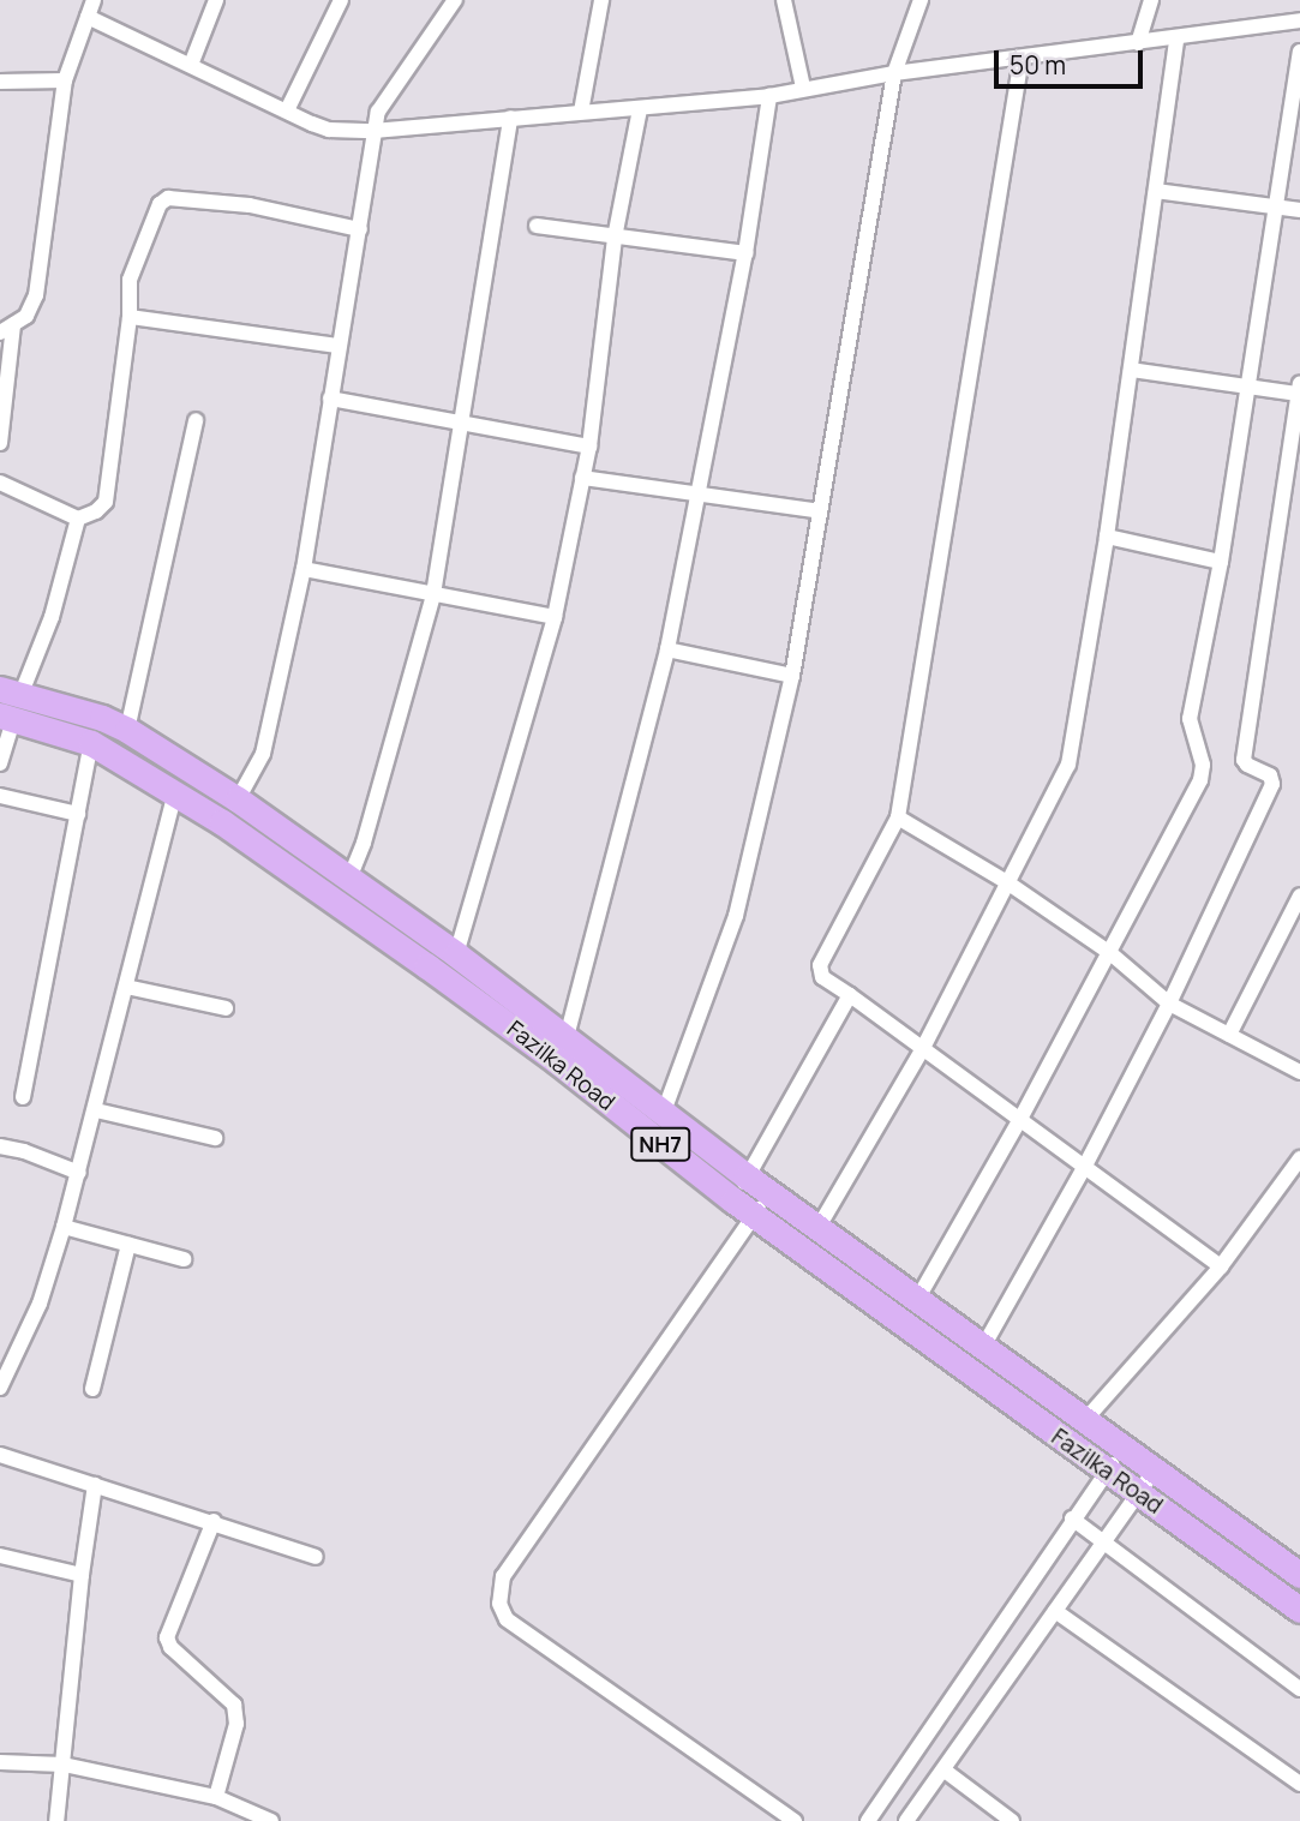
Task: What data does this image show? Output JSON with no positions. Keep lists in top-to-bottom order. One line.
{"streets":{"highway":["Fazilka Road","NH7"]},"scale_bar":"50 m"}
